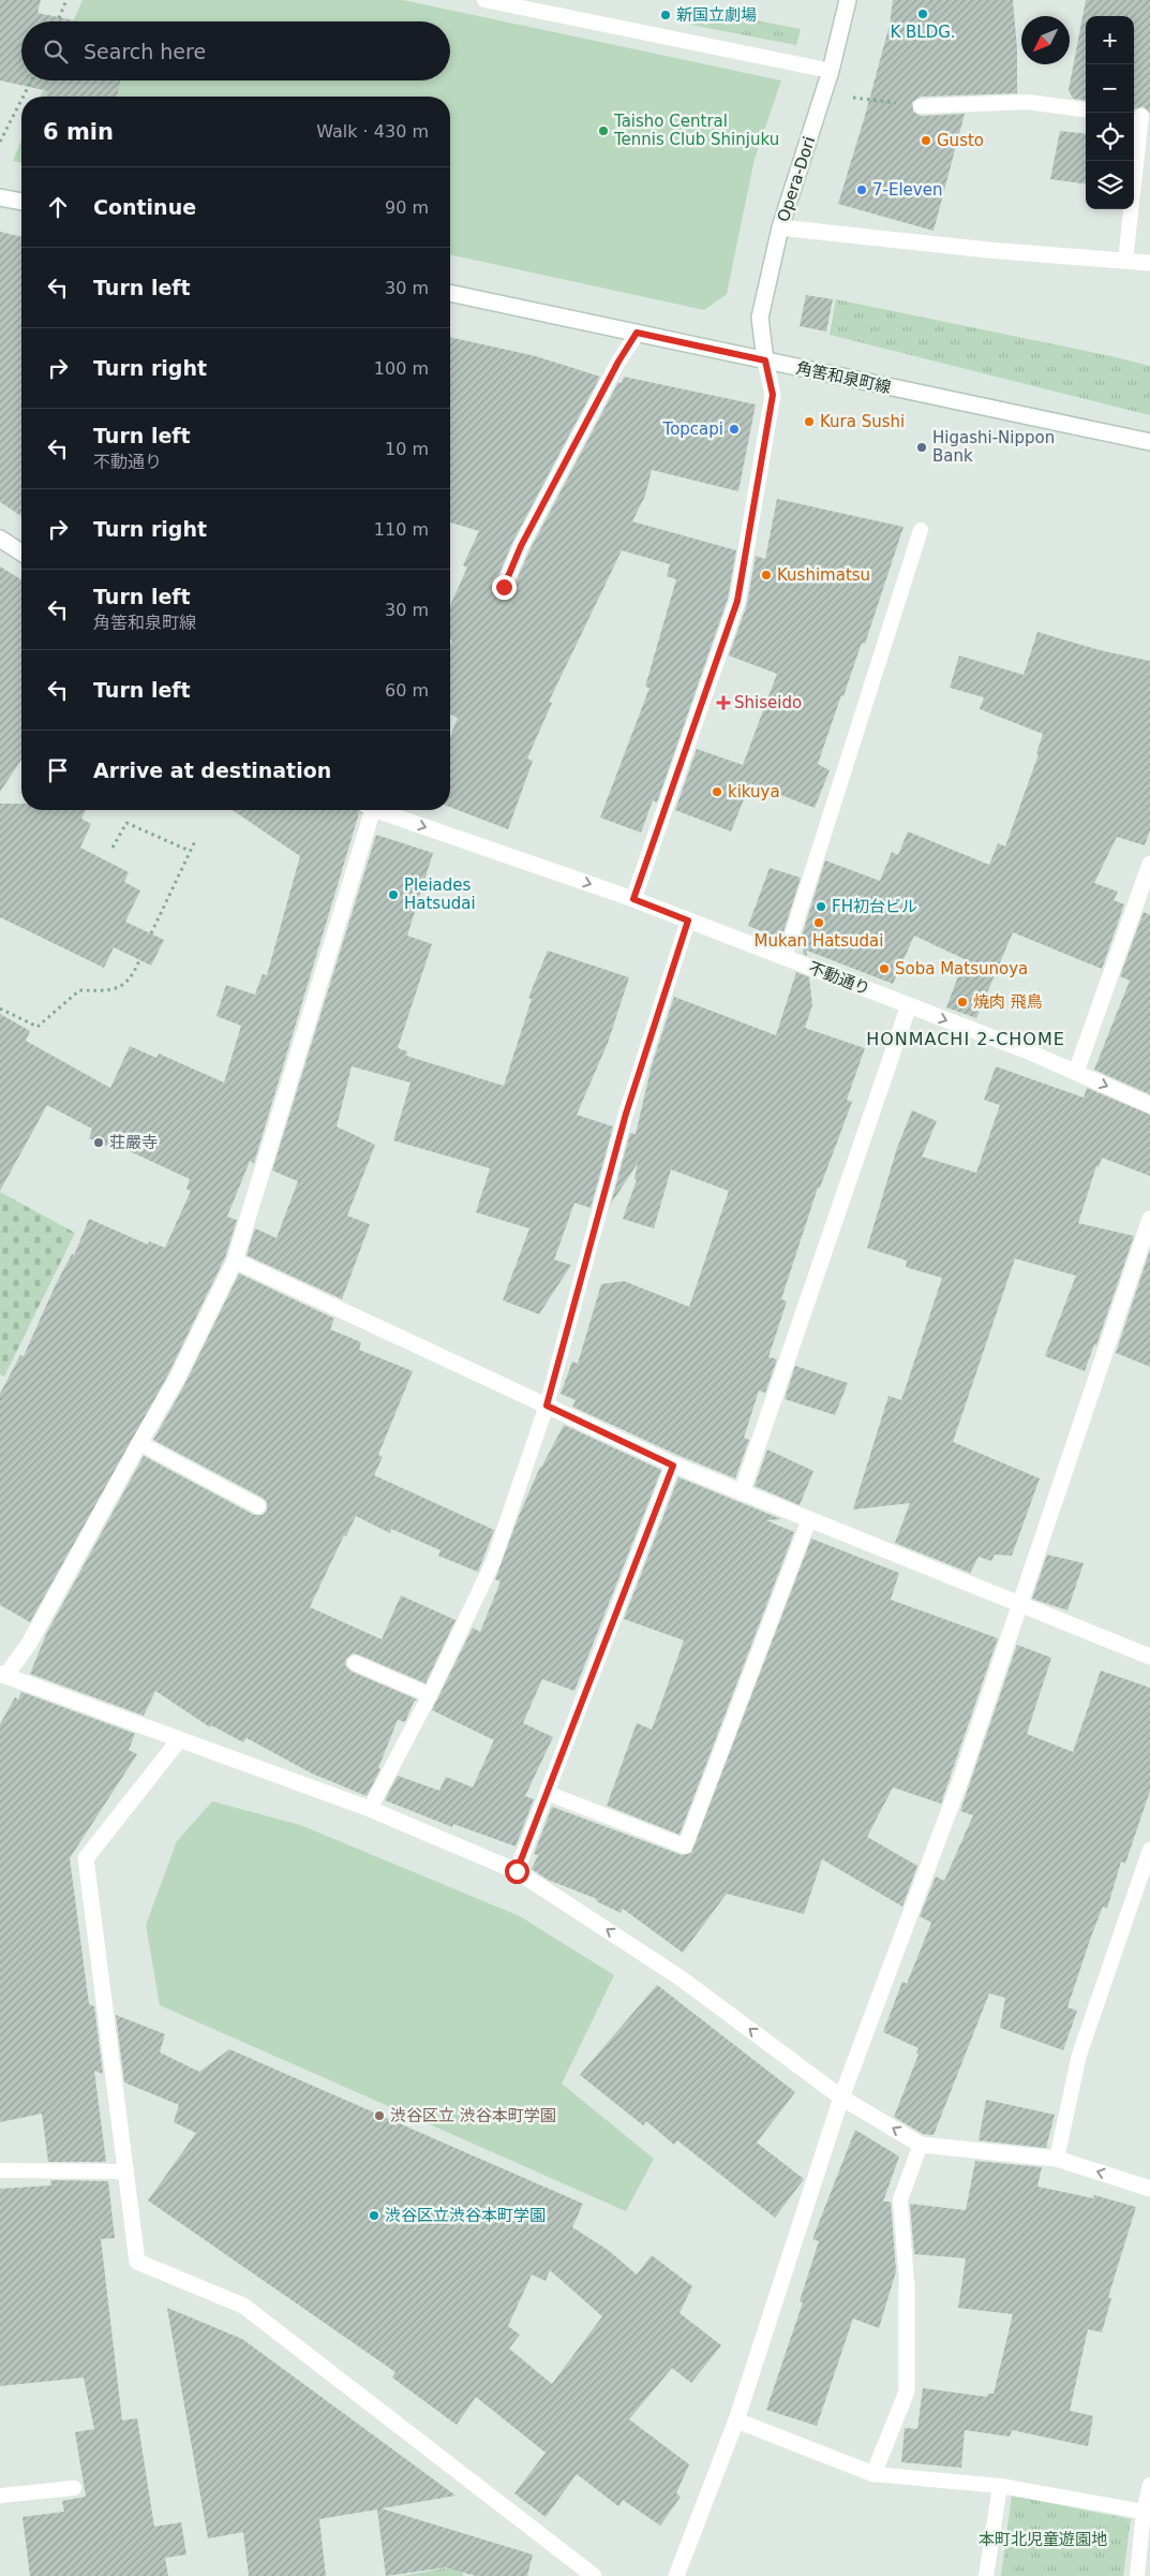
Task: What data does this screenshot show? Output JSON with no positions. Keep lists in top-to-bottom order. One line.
{"streets":{"street":["Opera-Dori","角筈和泉町線","不動通り"]},"crossings":[["Opera-Dori","角筈和泉町線"],["Opera-Dori","不動通り"]],"one_way":["不動通り"],"districts":["HONMACHI 2-CHOME"],"parks":["本町北児童遊園地"],"places":{"other":["K BLDG.","新国立劇場","Taisho Central Tennis Club Shinjuku","Gusto","7-Eleven","Kura Sushi","Topcapi","Higashi-Nippon Bank","Kushimatsu","kikuya","Pleiades Hatsudai","FH初台ビル","Mukan Hatsudai","Soba Matsunoya","焼肉 飛鳥","荘嚴寺","渋谷区立 渋谷本町学園","渋谷区立渋谷本町学園"],"health":["Shiseido"]},"north":"bottom left","page":{"map_buttons":["+","−"],"search":"Search here","heading":["6 min","Walk · 430 m"],"list":[["Continue","90 m"],["Turn left","30 m"],["Turn right","100 m"],["Turn left","不動通り","10 m"],["Turn right","110 m"],["Turn left","角筈和泉町線","30 m"],["Turn left","60 m"],"Arrive at destination"]}}
